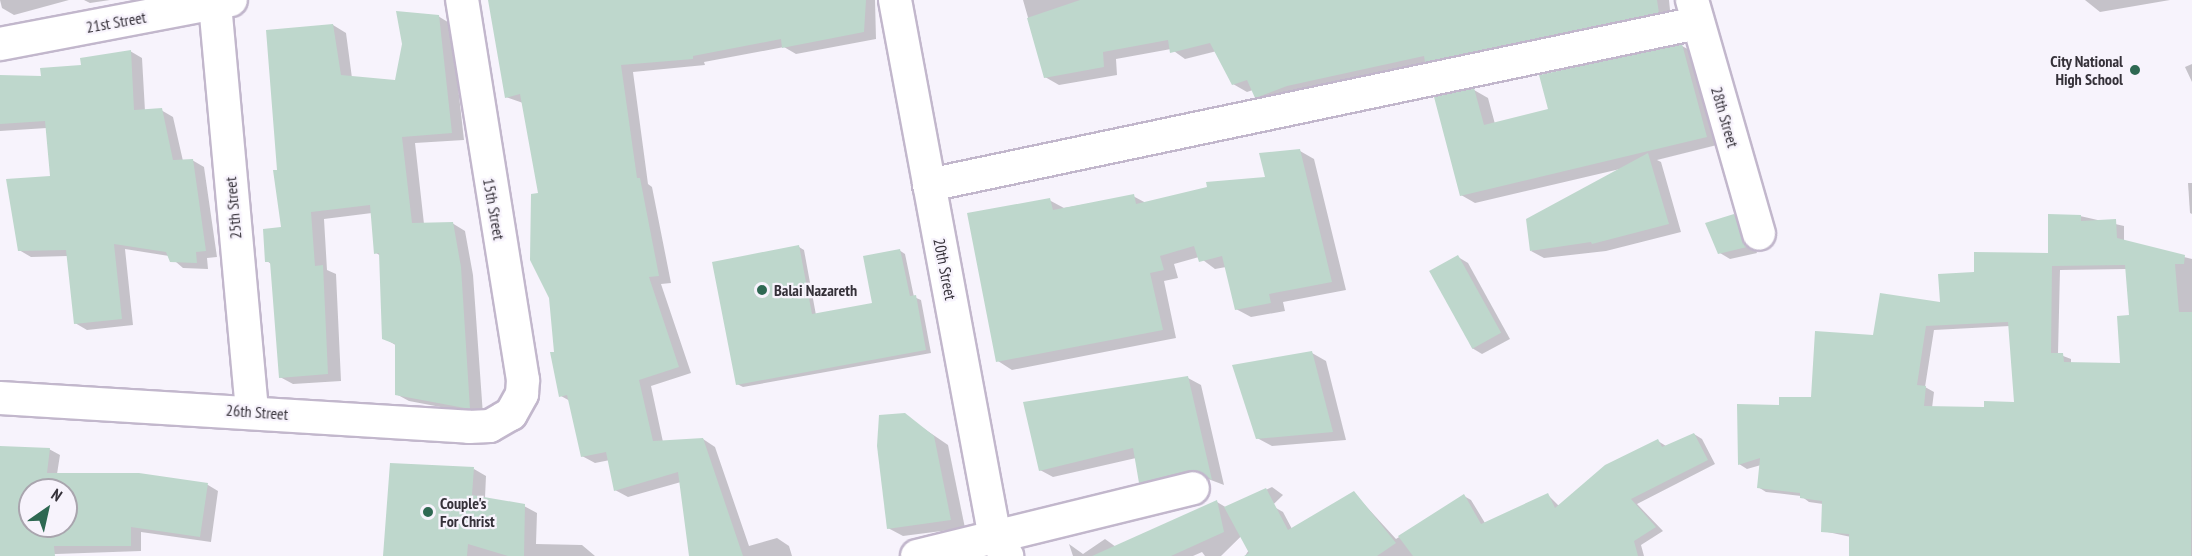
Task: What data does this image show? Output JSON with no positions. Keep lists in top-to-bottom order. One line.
{"streets":{"street":["21st Street","28th Street","25th Street","15th Street","20th Street","26th Street"]},"crossings":[["21st Street","25th Street"],["25th Street","26th Street"],["15th Street","26th Street"]],"places":["City National High School","Balai Nazareth","Couple's For Christ"],"north":"top right"}
